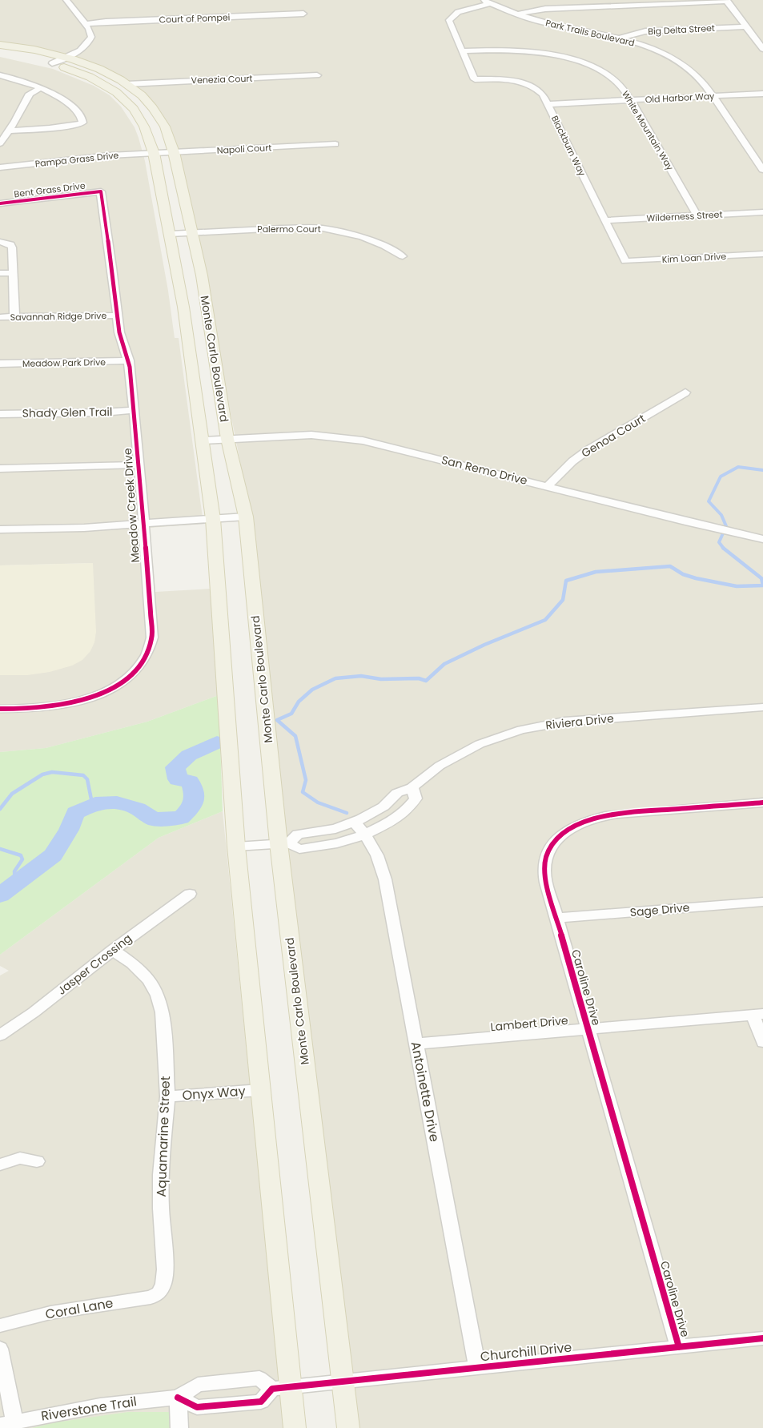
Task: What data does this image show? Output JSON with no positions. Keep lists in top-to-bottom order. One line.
{"streets":{"main road":["Monte Carlo Boulevard"],"street":["Court of Pompei","Big Delta Street","Park Trails Boulevard","Venezia Court","Old Harbor Way","White Mountain Way","Blackburn Way","Napoli Court","Pampa Grass Drive","Bent Grass Drive","Wilderness Street","Palermo Court","Kim Loan Drive","Savannah Ridge Drive","Meadow Park Drive","Shady Glen Trail","Genoa Court","San Remo Drive","Meadow Creek Drive","Riviera Drive","Sage Drive","Jasper Crossing","Caroline Drive","Lambert Drive","Antoinette Drive","Onyx Way","Aquamarine Street","Coral Lane","Churchill Drive","Riverstone Trail"]},"crossings":[["Big Delta Street","Park Trails Boulevard"],["Park Trails Boulevard","Old Harbor Way"],["Venezia Court","Monte Carlo Boulevard"],["Old Harbor Way","White Mountain Way"],["Old Harbor Way","Blackburn Way"],["White Mountain Way","Blackburn Way"],["White Mountain Way","Wilderness Street"],["Blackburn Way","Wilderness Street"],["Blackburn Way","Kim Loan Drive"],["Napoli Court","Pampa Grass Drive"],["Napoli Court","Monte Carlo Boulevard"],["Pampa Grass Drive","Monte Carlo Boulevard"],["Bent Grass Drive","Meadow Creek Drive"],["Palermo Court","Monte Carlo Boulevard"],["Savannah Ridge Drive","Meadow Creek Drive"],["Monte Carlo Boulevard","San Remo Drive"],["Monte Carlo Boulevard","Riviera Drive"],["Monte Carlo Boulevard","Onyx Way"],["Monte Carlo Boulevard","Churchill Drive"],["Meadow Park Drive","Meadow Creek Drive"],["Shady Glen Trail","Meadow Creek Drive"],["Genoa Court","San Remo Drive"],["Riviera Drive","Antoinette Drive"],["Sage Drive","Caroline Drive"],["Jasper Crossing","Aquamarine Street"],["Caroline Drive","Lambert Drive"],["Caroline Drive","Churchill Drive"],["Lambert Drive","Antoinette Drive"],["Antoinette Drive","Churchill Drive"],["Onyx Way","Aquamarine Street"],["Aquamarine Street","Coral Lane"]]}
